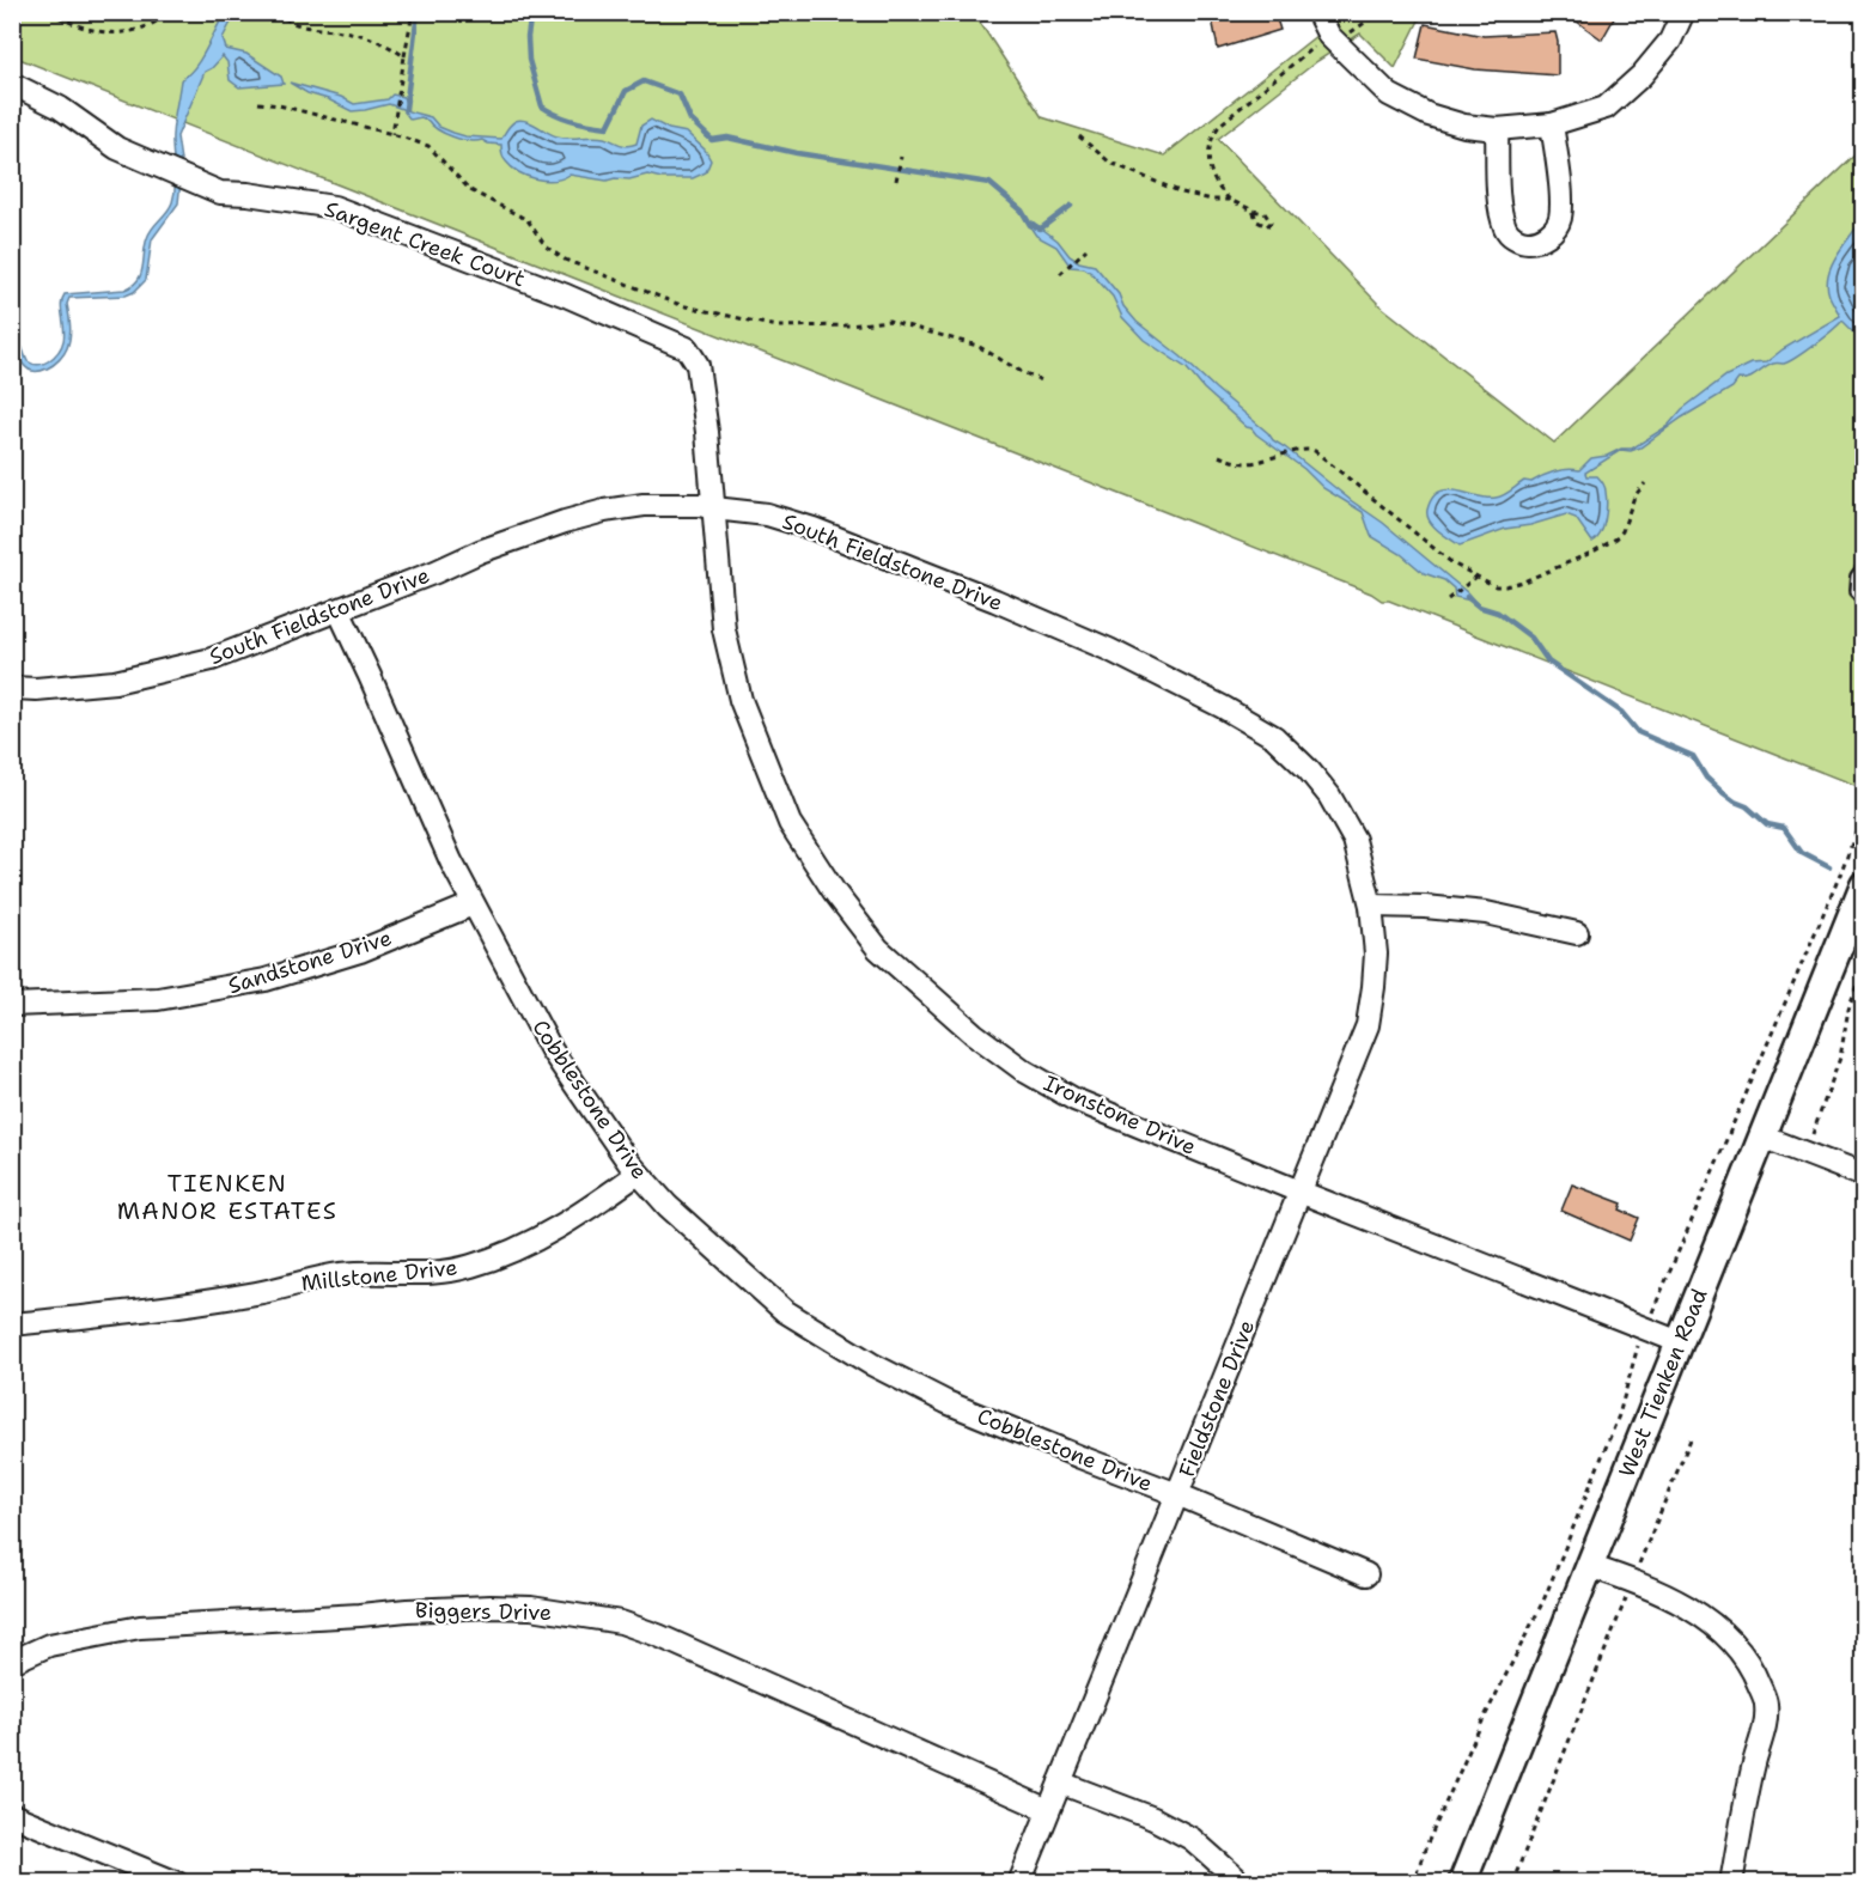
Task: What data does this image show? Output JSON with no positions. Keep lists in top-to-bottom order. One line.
{"streets":{"street":["Sargent Creek Court","South Fieldstone Drive","Sandstone Drive","Cobblestone Drive","Ironstone Drive","Millstone Drive","West Tienken Road","Fieldstone Drive","Biggers Drive"]},"crossings":[["Sargent Creek Court","South Fieldstone Drive"],["Sargent Creek Court","Ironstone Drive"],["South Fieldstone Drive","Cobblestone Drive"],["South Fieldstone Drive","Ironstone Drive"],["South Fieldstone Drive","Fieldstone Drive"],["Sandstone Drive","Cobblestone Drive"],["Cobblestone Drive","Millstone Drive"],["Cobblestone Drive","Fieldstone Drive"],["Ironstone Drive","West Tienken Road"],["Ironstone Drive","Fieldstone Drive"],["Fieldstone Drive","Biggers Drive"]],"districts":["TIENKEN MANOR ESTATES"]}
